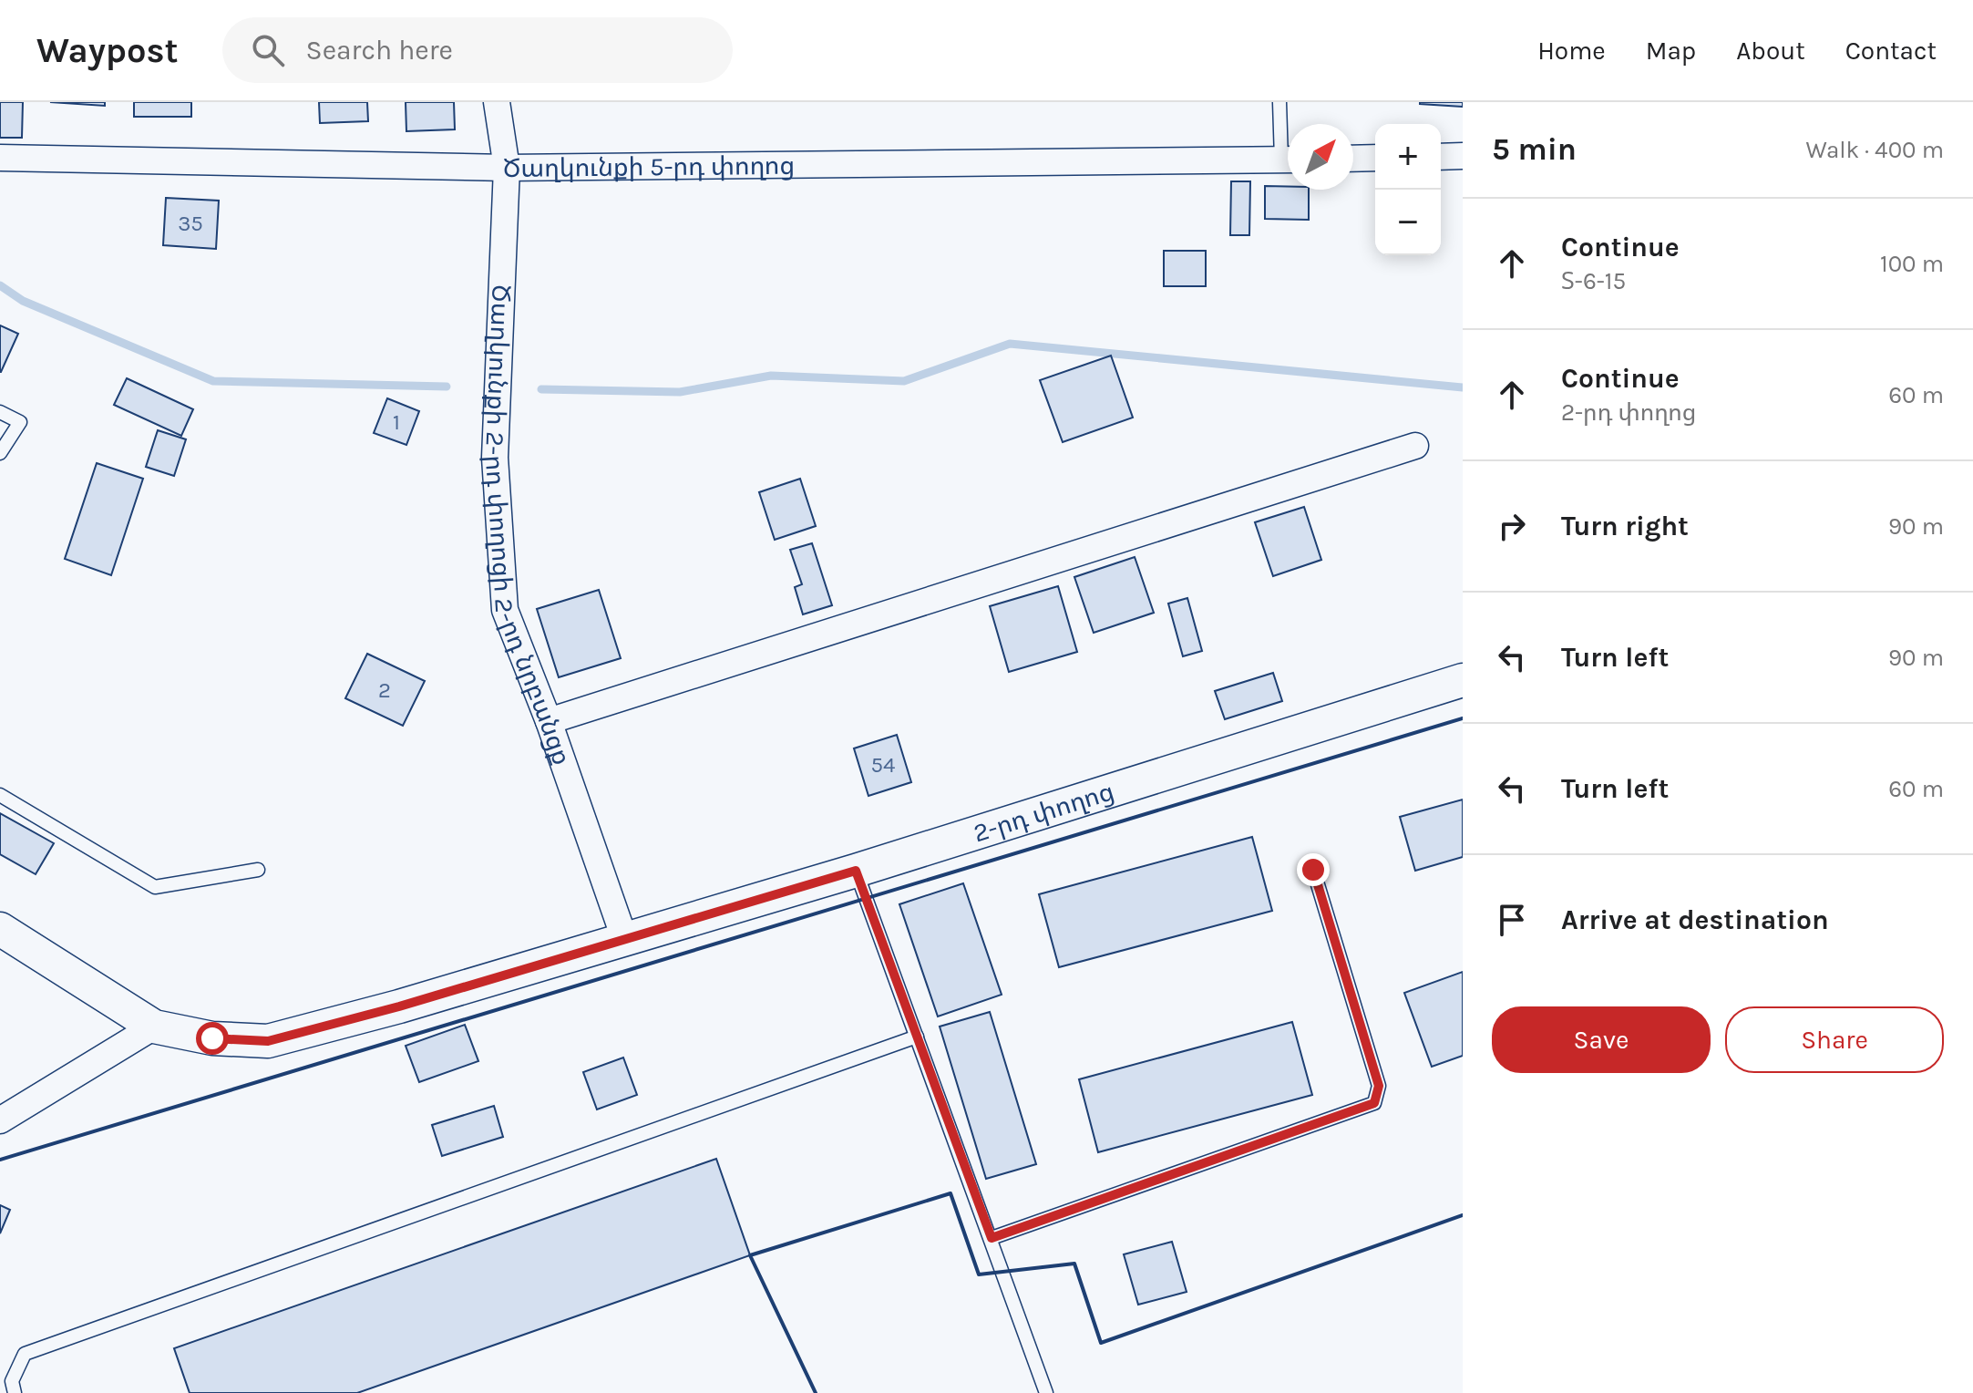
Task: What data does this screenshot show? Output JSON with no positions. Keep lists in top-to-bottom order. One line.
{"streets":{"street":["Ծաղկունքի 5-րդ փողոց","Ծաղկունքի 2-րդ փողոցի 2-րդ նրբանցք","2-րդ փողոց"]},"crossings":[["Ծաղկունքի 5-րդ փողոց","Ծաղկունքի 2-րդ փողոցի 2-րդ նրբանցք"],["Ծաղկունքի 2-րդ փողոցի 2-րդ նրբանցք","2-րդ փողոց"]],"house_numbers":["35","1","2","54"],"north":"top right","page":{"header":"Waypost","search":"Search here","nav":["Home","Map","About","Contact"],"heading":["5 min","Walk · 400 m"],"map_buttons":["+","−"],"list":[["Continue","Տ-6-15","100 m"],["Continue","2-րդ փողոց","60 m"],["Turn right","90 m"],["Turn left","90 m"],["Turn left","60 m"],"Arrive at destination"],"buttons":["Save","Share"]}}
